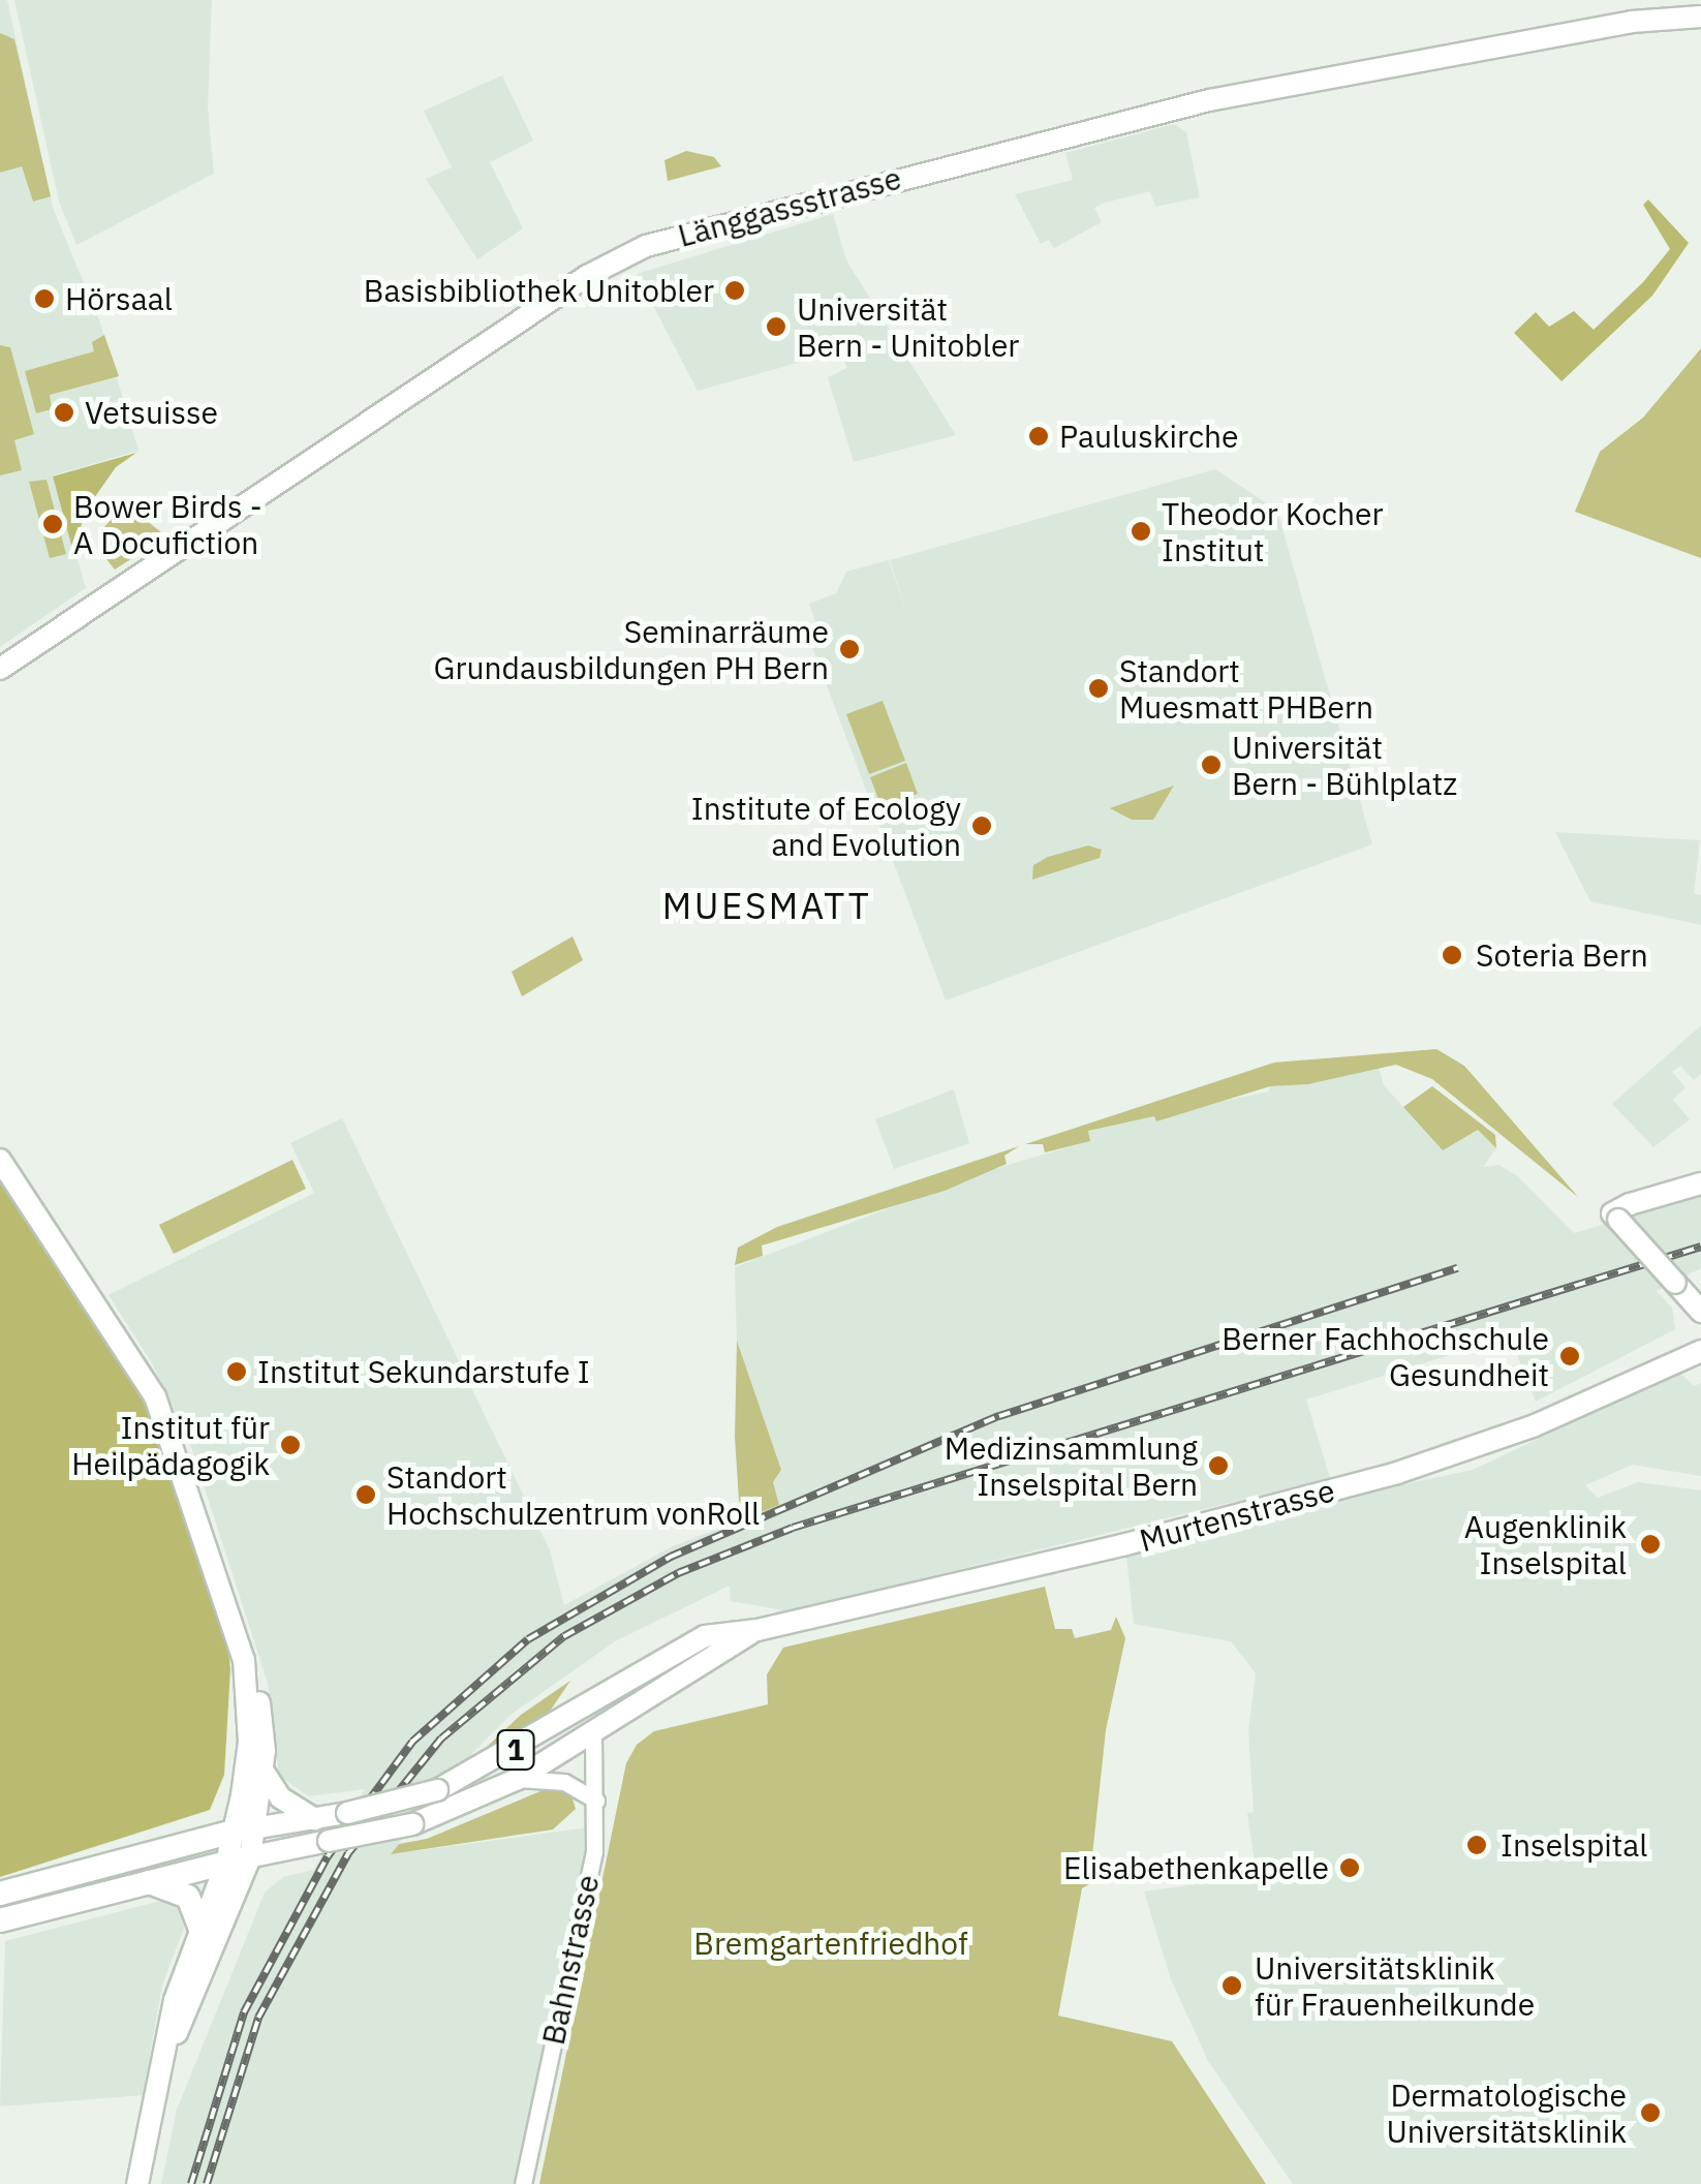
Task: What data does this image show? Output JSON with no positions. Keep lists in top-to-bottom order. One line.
{"streets":{"main road":["Länggassstrasse","Murtenstrasse","1"],"street":["Bahnstrasse"]},"crossings":[["Murtenstrasse","Bahnstrasse"]],"districts":["MUESMATT"],"parks":["Bremgartenfriedhof"],"places":["Basisbibliothek Unitobler","Hörsaal","Universität Bern - Unitobler","Vetsuisse","Pauluskirche","Bower Birds - A Docufiction","Theodor Kocher Institut","Seminarräume Grundausbildungen PH Bern","Standort Muesmatt PHBern","Universität Bern - Bühlplatz","Institute of Ecology and Evolution","Soteria Bern","Berner Fachhochschule Gesundheit","Institut Sekundarstufe I","Institut für Heilpädagogik","Medizinsammlung Inselspital Bern","Standort Hochschulzentrum vonRoll","Augenklinik Inselspital","Inselspital","Elisabethenkapelle","Universitätsklinik für Frauenheilkunde","Dermatologische Universitätsklinik"]}
